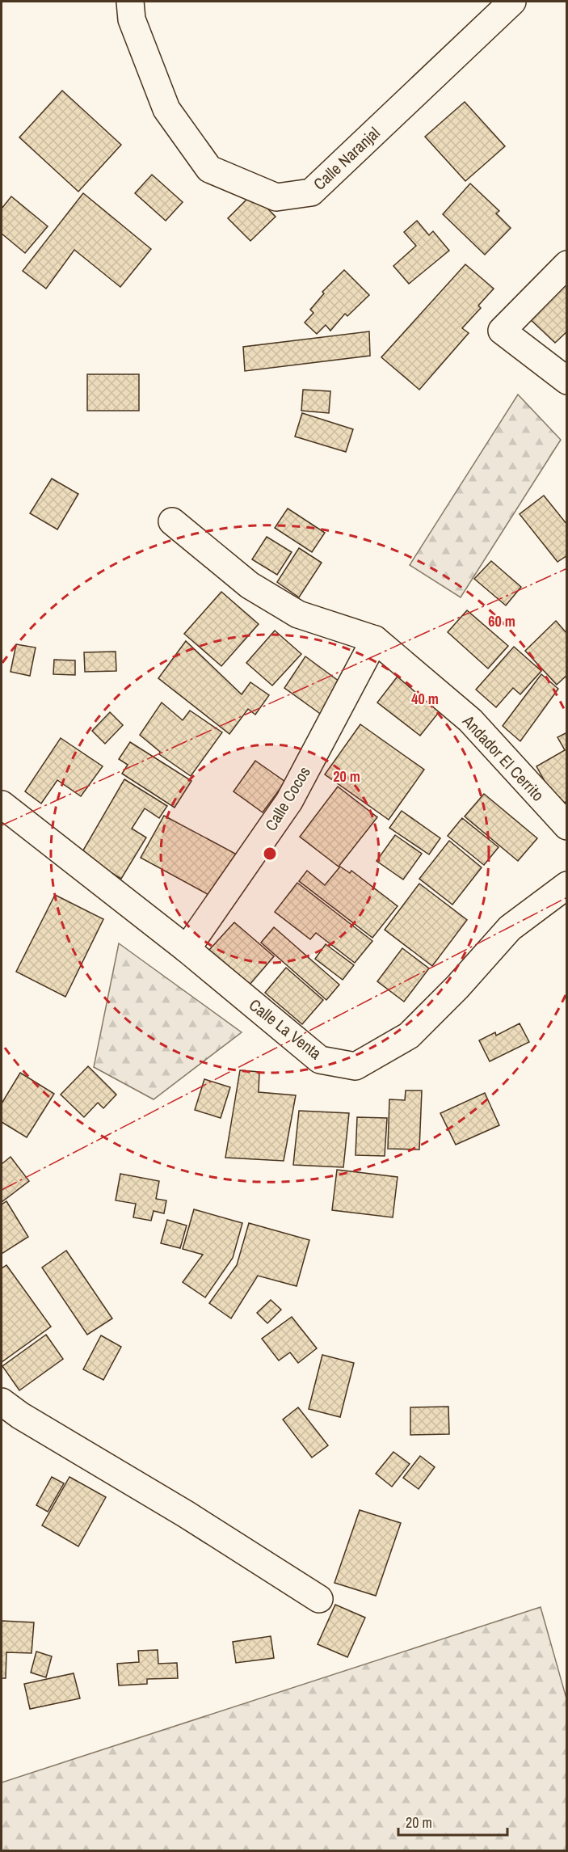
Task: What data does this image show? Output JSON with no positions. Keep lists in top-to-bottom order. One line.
{"streets":{"street":["Calle Naranjal","Andador El Cerrito","Calle Cocos","Calle La Venta"]},"crossings":[["Andador El Cerrito","Calle Cocos"],["Calle Cocos","Calle La Venta"]],"scale_bar":"20 m","rings":["60 m","40 m","20 m"]}
